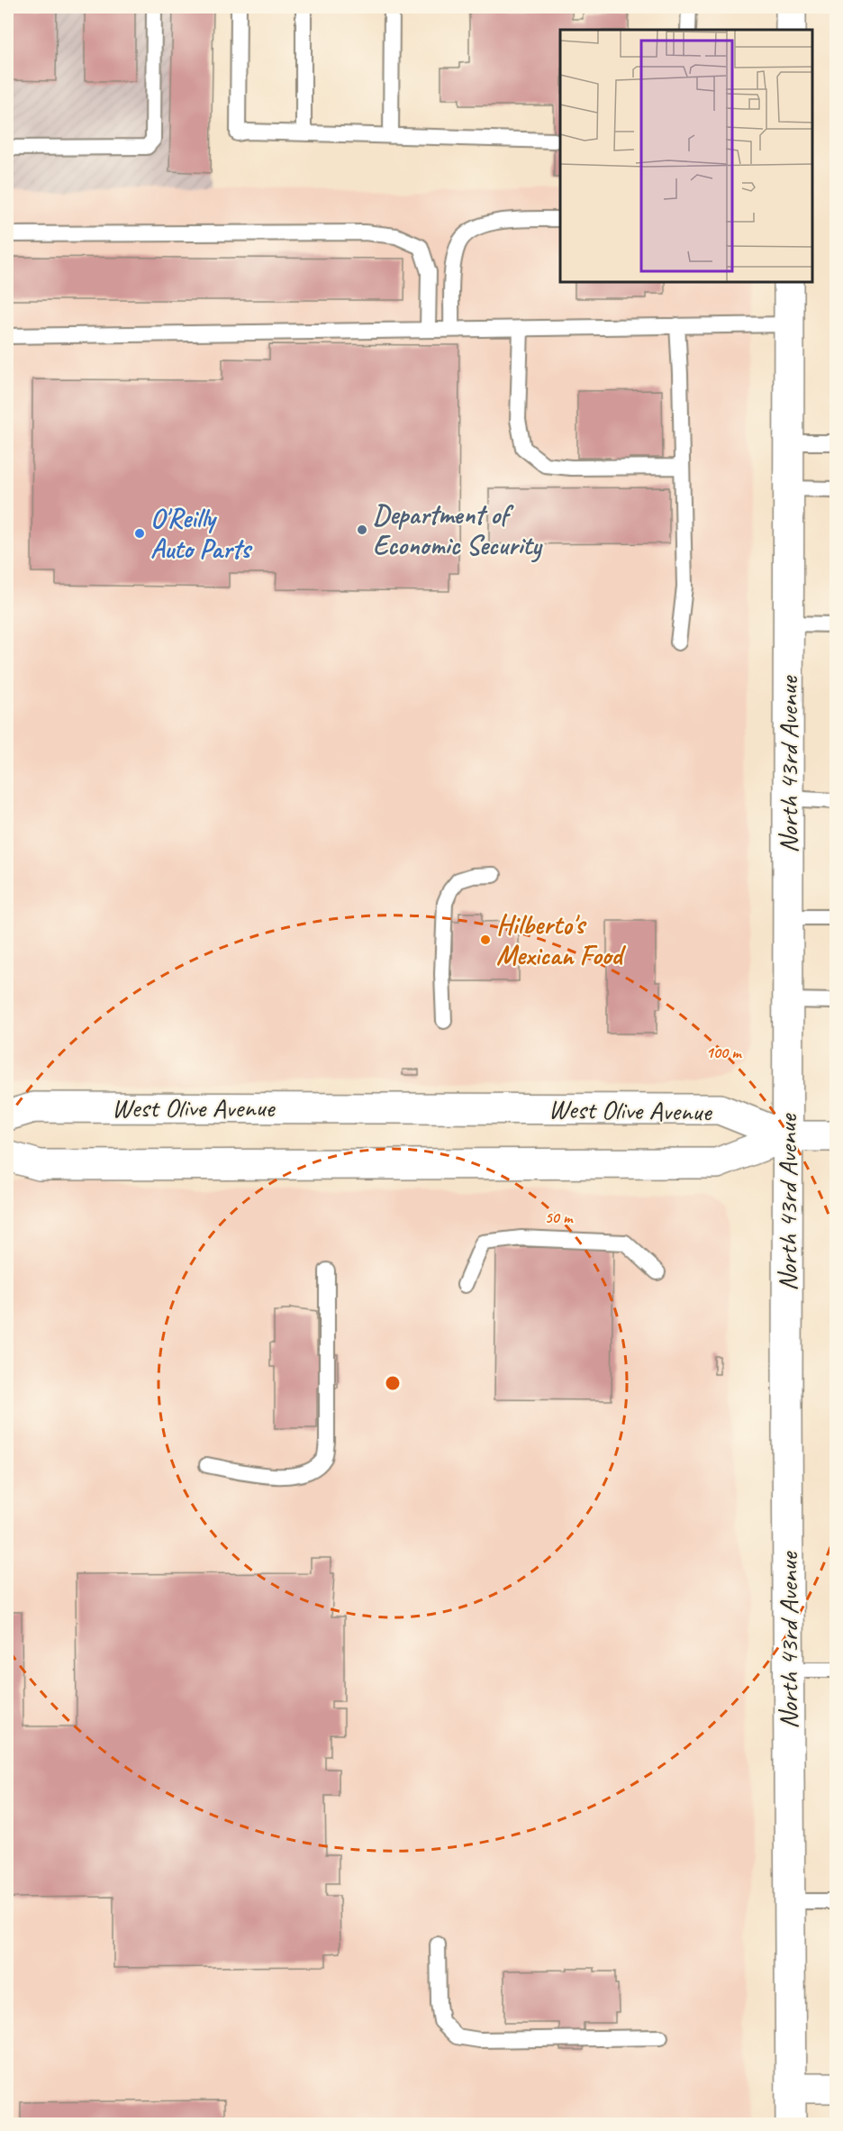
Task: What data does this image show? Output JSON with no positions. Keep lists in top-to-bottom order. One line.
{"streets":{"main road":["North 43rd Avenue","West Olive Avenue"]},"crossings":[["North 43rd Avenue","West Olive Avenue"]],"places":["Department of Economic Security","O'Reilly Auto Parts","Hilberto's Mexican Food"],"rings":["100 m","50 m"]}
